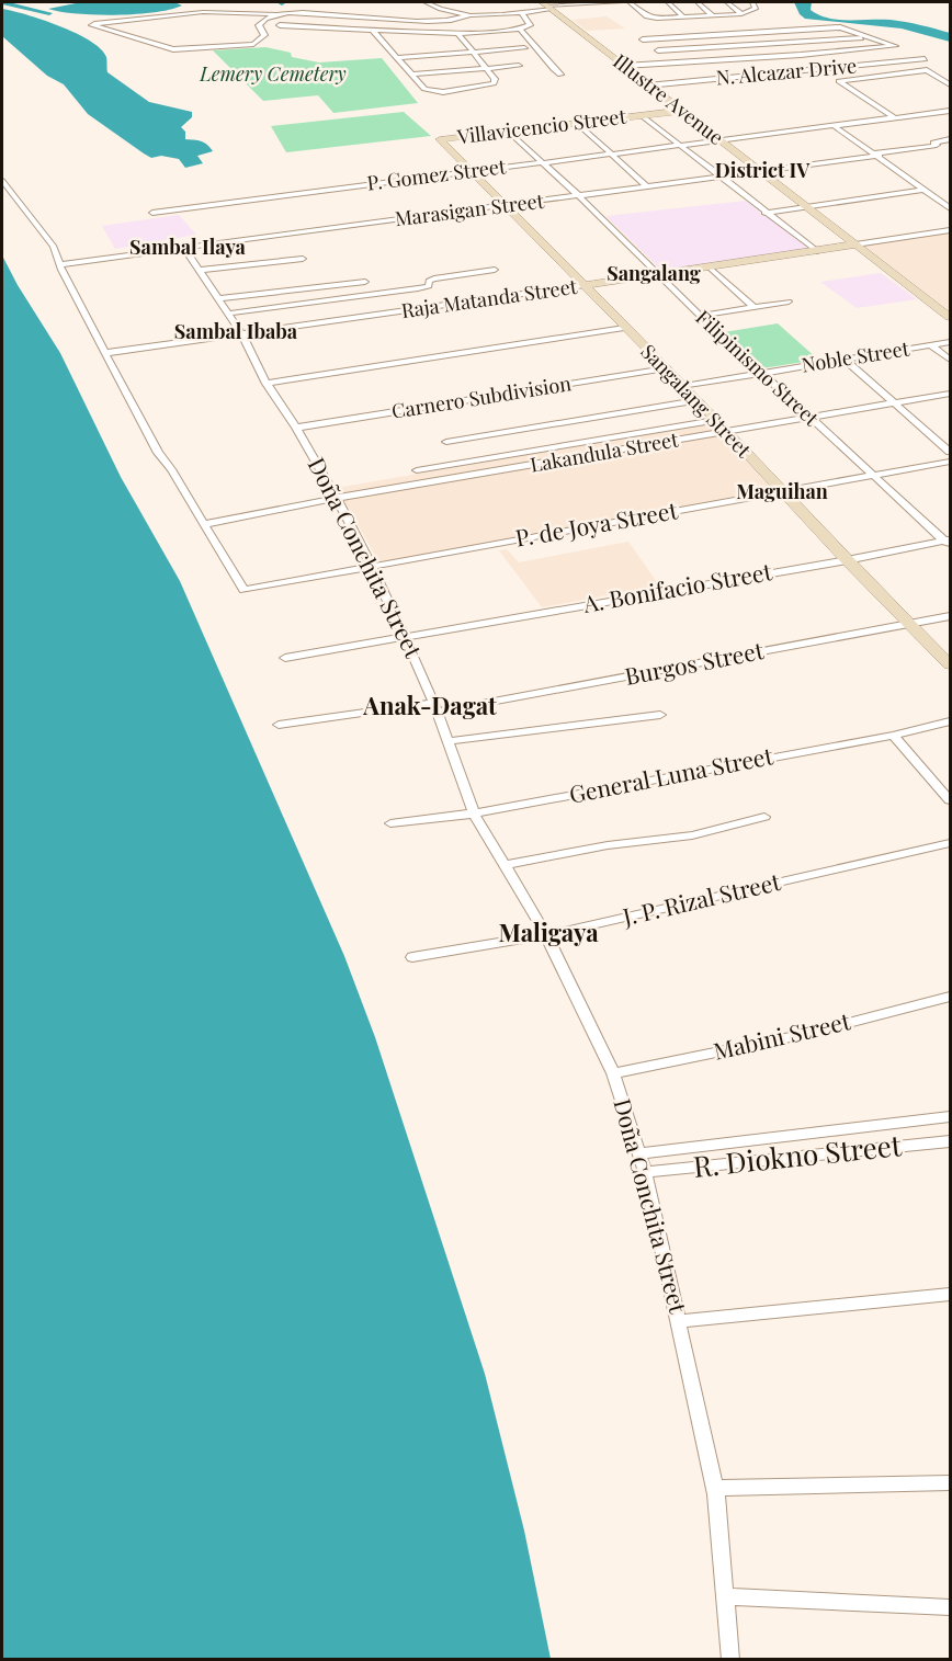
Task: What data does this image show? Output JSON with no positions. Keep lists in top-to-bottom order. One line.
{"streets":{"street":["N. Alcazar Drive","Illustre Avenue","Villavicencio Street","P. Gomez Street","Marasigan Street","Raja Matanda Street","Noble Street","Filipinismo Street","Carnero Subdivision","Sangalang Street","Lakandula Street","P. de Joya Street","Doña Conchita Street","A. Bonifacio Street","Burgos Street","General Luna Street","J. P. Rizal Street","Mabini Street","R. Diokno Street"]},"crossings":[["N. Alcazar Drive","Illustre Avenue"],["Illustre Avenue","Villavicencio Street"],["Illustre Avenue","P. Gomez Street"],["Illustre Avenue","Marasigan Street"],["Illustre Avenue","Raja Matanda Street"],["Villavicencio Street","Filipinismo Street"],["Villavicencio Street","Sangalang Street"],["P. Gomez Street","Filipinismo Street"],["P. Gomez Street","Sangalang Street"],["Marasigan Street","Filipinismo Street"],["Marasigan Street","Sangalang Street"],["Marasigan Street","Doña Conchita Street"],["Raja Matanda Street","Filipinismo Street"],["Raja Matanda Street","Sangalang Street"],["Raja Matanda Street","Doña Conchita Street"],["Noble Street","Filipinismo Street"],["Noble Street","Sangalang Street"],["Filipinismo Street","Lakandula Street"],["Filipinismo Street","P. de Joya Street"],["Filipinismo Street","A. Bonifacio Street"],["Carnero Subdivision","Sangalang Street"],["Carnero Subdivision","Doña Conchita Street"],["Sangalang Street","Lakandula Street"],["Sangalang Street","P. de Joya Street"],["Sangalang Street","A. Bonifacio Street"],["Sangalang Street","Burgos Street"],["Lakandula Street","P. de Joya Street"],["Lakandula Street","Doña Conchita Street"],["P. de Joya Street","Doña Conchita Street"],["Doña Conchita Street","A. Bonifacio Street"],["Doña Conchita Street","Burgos Street"],["Doña Conchita Street","General Luna Street"],["Doña Conchita Street","J. P. Rizal Street"],["Doña Conchita Street","Mabini Street"],["Doña Conchita Street","R. Diokno Street"]],"districts":["District IV","Sambal Ilaya","Sangalang","Sambal Ibaba","Maguihan","Anak-Dagat","Maligaya"],"parks":["Lemery Cemetery"]}
